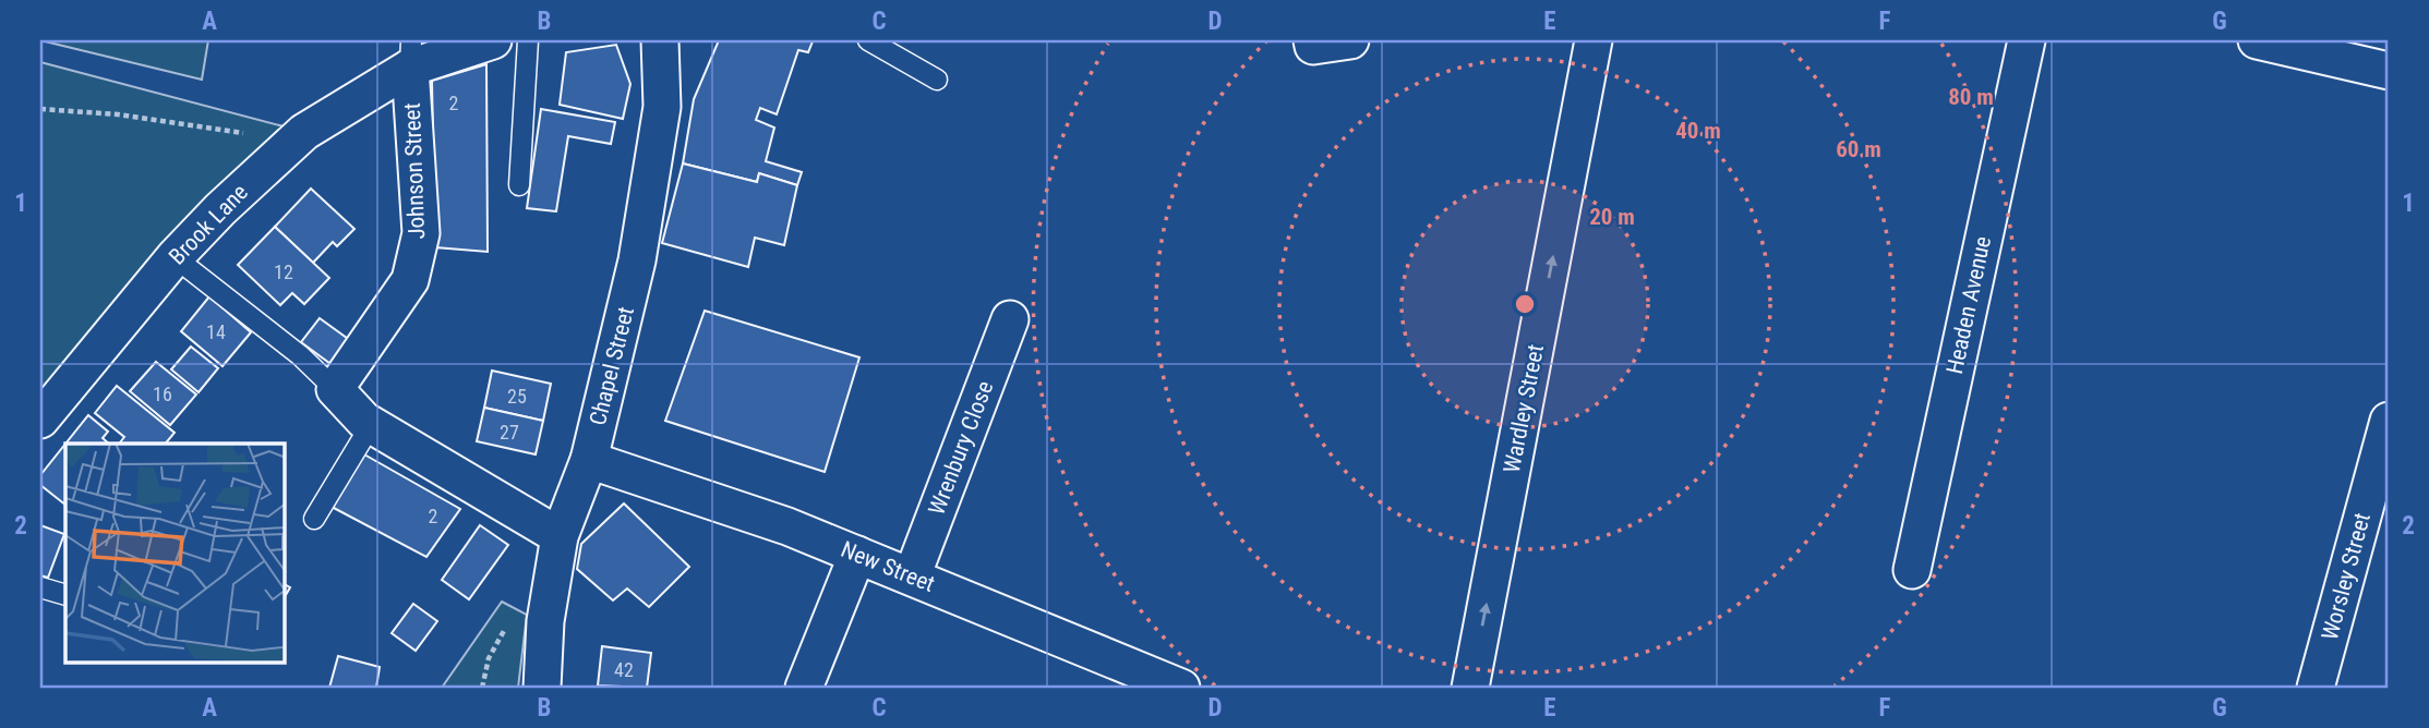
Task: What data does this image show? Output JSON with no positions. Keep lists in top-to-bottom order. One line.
{"streets":{"street":["Johnson Street","Brook Lane","Headen Avenue","Chapel Street","Wardley Street","Wrenbury Close","New Street","Worsley Street"]},"crossings":[["Johnson Street","Brook Lane"],["Chapel Street","New Street"],["Wrenbury Close","New Street"]],"one_way":["Wardley Street"],"house_numbers":["2","12","14","16","25","27","2","42"],"grid":{"columns":["A","B","C","D","E","F","G"],"rows":["1","2"]},"rings":["80 m","40 m","60 m","20 m"]}
